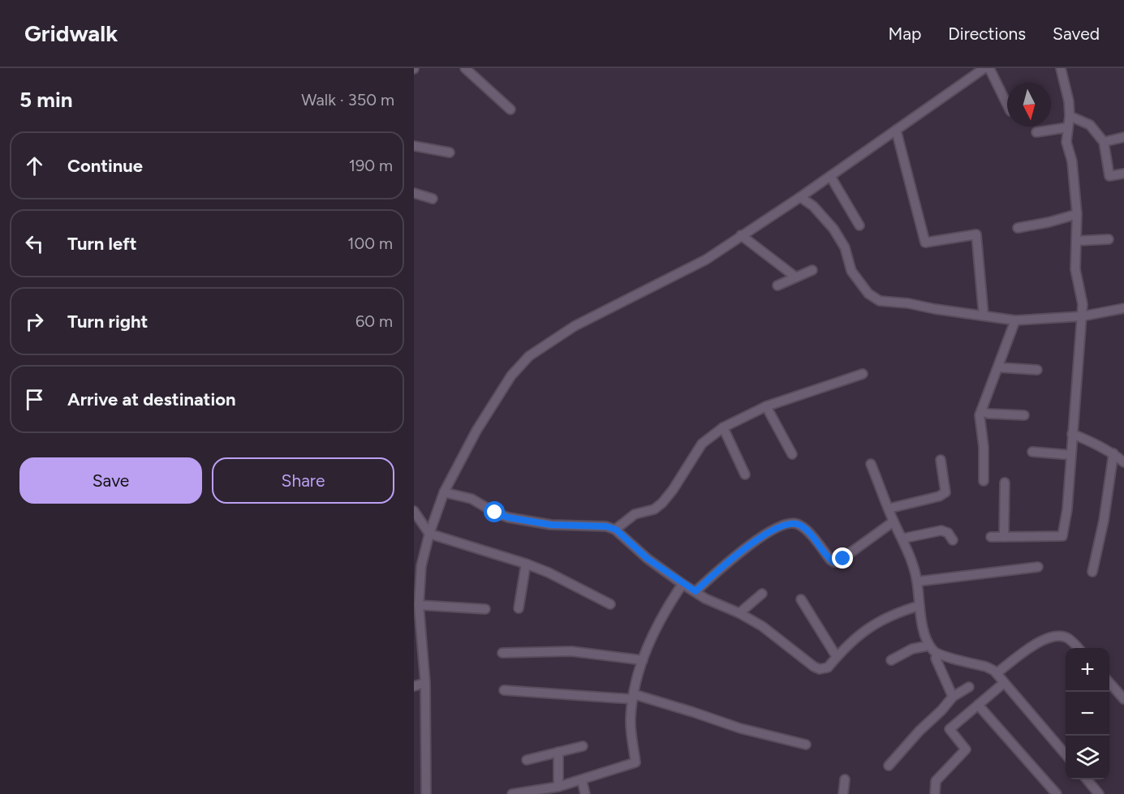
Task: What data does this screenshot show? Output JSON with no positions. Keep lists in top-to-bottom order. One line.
{"north":"bottom","page":{"header":"Gridwalk","nav":["Map","Directions","Saved"],"heading":["5 min","Walk · 350 m"],"list":[["Continue","190 m"],["Turn left","100 m"],["Turn right","60 m"],"Arrive at destination"],"buttons":["Save","Share"],"map_buttons":["+","−"]}}
